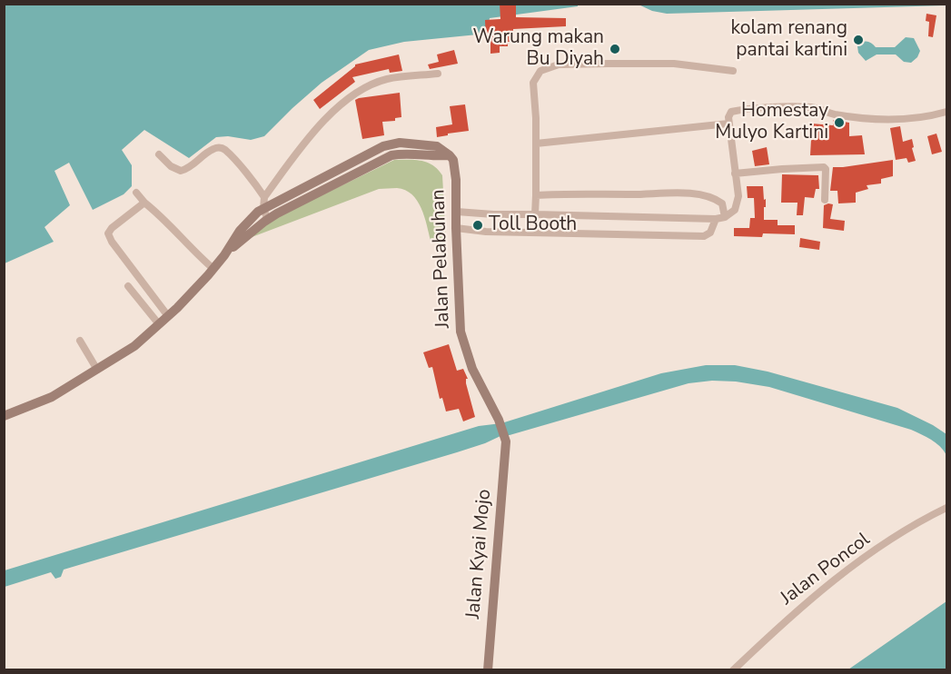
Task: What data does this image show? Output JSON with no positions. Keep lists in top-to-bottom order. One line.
{"streets":{"main road":["Jalan Pelabuhan","Jalan Kyai Mojo"],"street":["Jalan Poncol"]},"crossings":[["Jalan Pelabuhan","Jalan Kyai Mojo"]],"places":["kolam renang pantai kartini","Warung makan Bu Diyah","Homestay Mulyo Kartini","Toll Booth"]}
